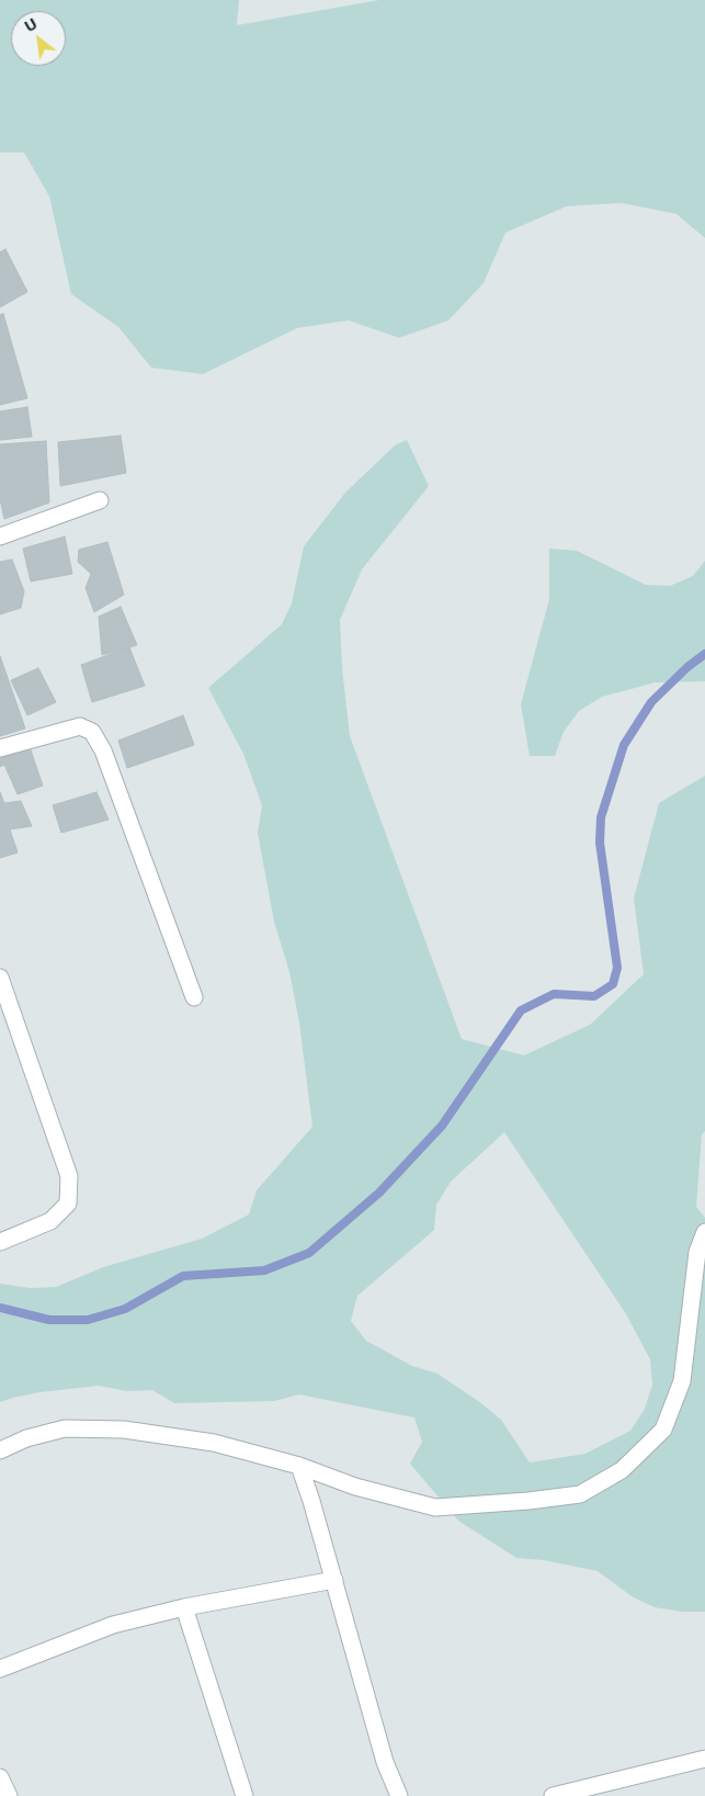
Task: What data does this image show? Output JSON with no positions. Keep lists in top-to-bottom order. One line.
{"north":"top left"}
